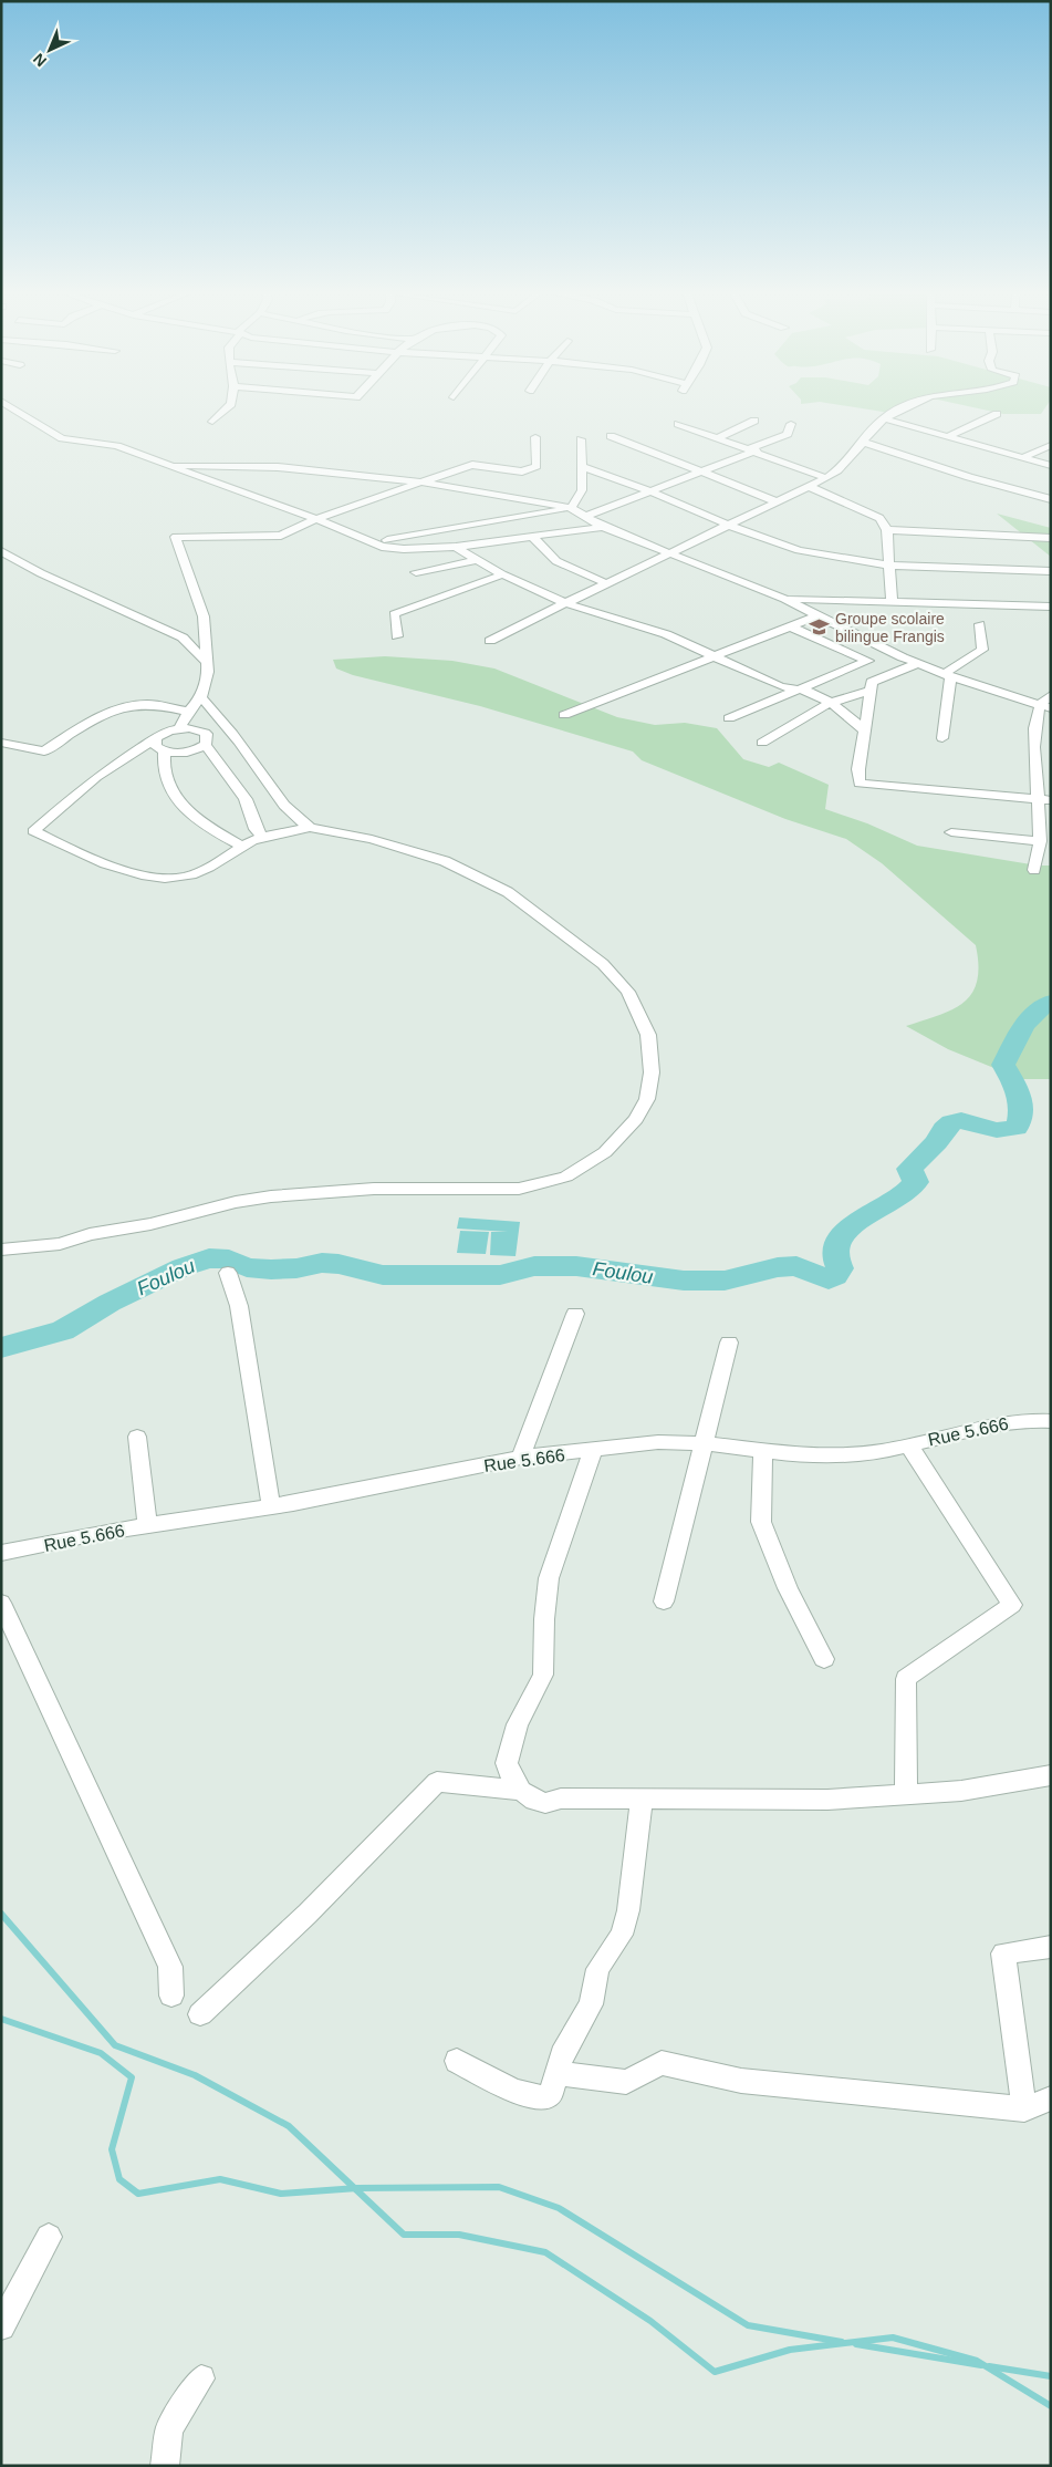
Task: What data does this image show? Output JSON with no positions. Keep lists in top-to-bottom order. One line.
{"streets":{"street":["Rue 5.666"]},"water":["Foulou"],"places":{"school or university":["Groupe scolaire bilingue Frangis"]},"north":"bottom left"}
